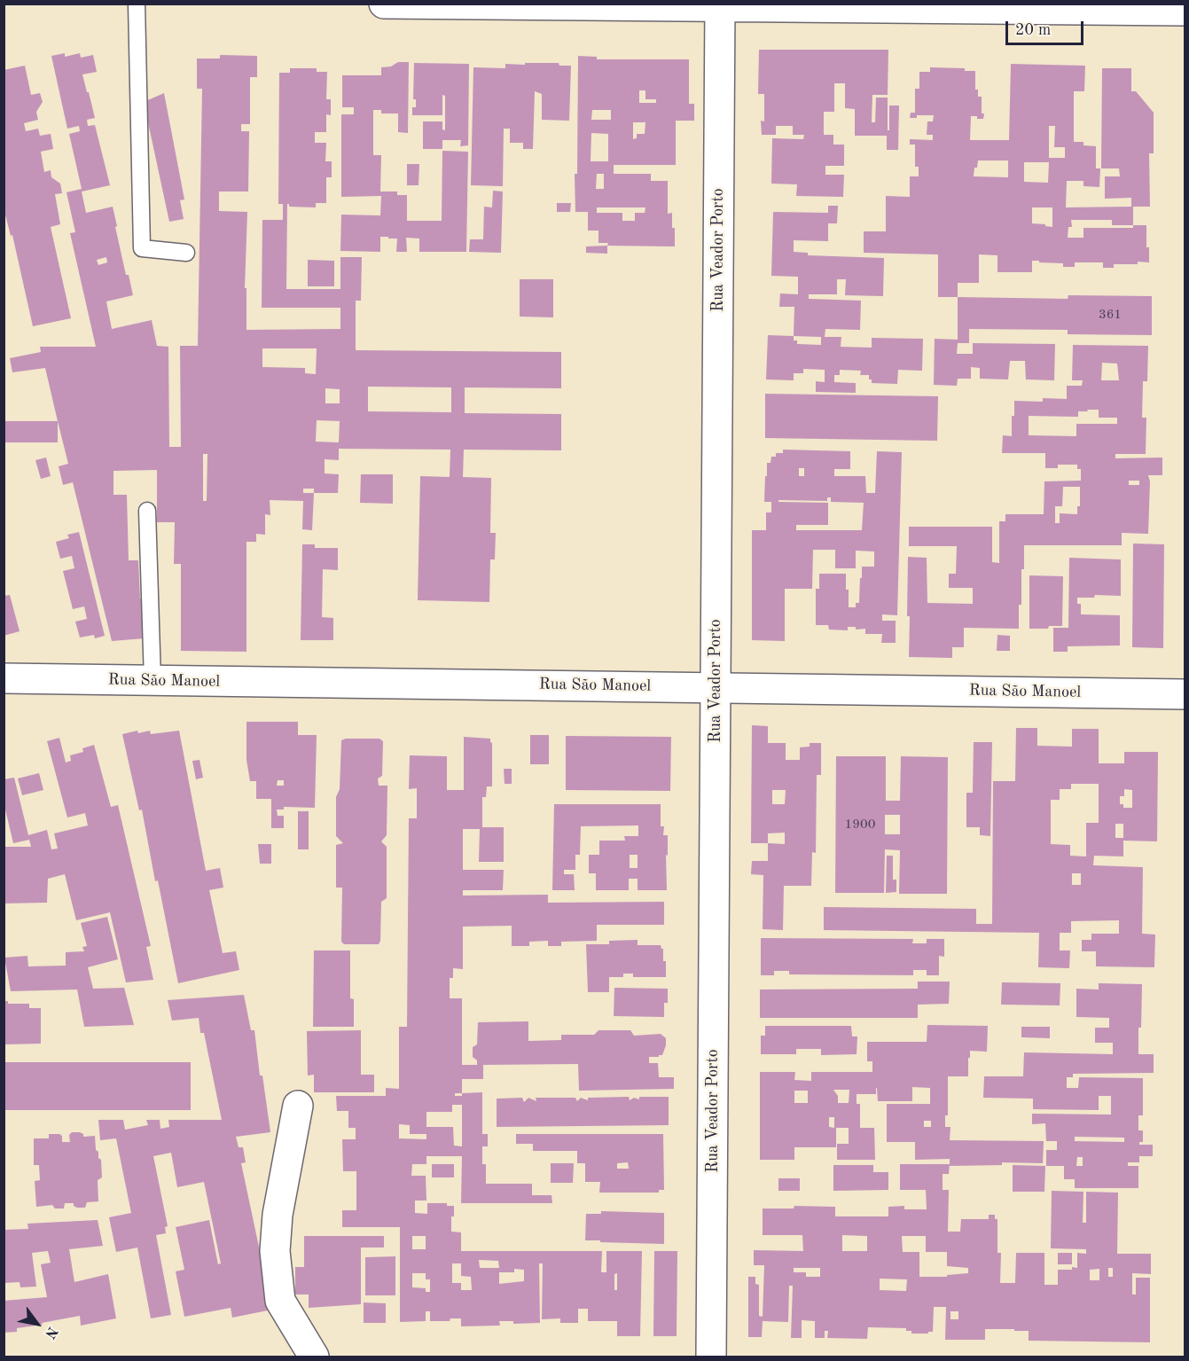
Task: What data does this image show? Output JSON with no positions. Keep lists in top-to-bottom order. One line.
{"streets":{"street":["Rua Veador Porto","Rua São Manoel"]},"crossings":[["Rua Veador Porto","Rua São Manoel"]],"house_numbers":["361","1900"],"scale_bar":"20 m","north":"bottom right"}
